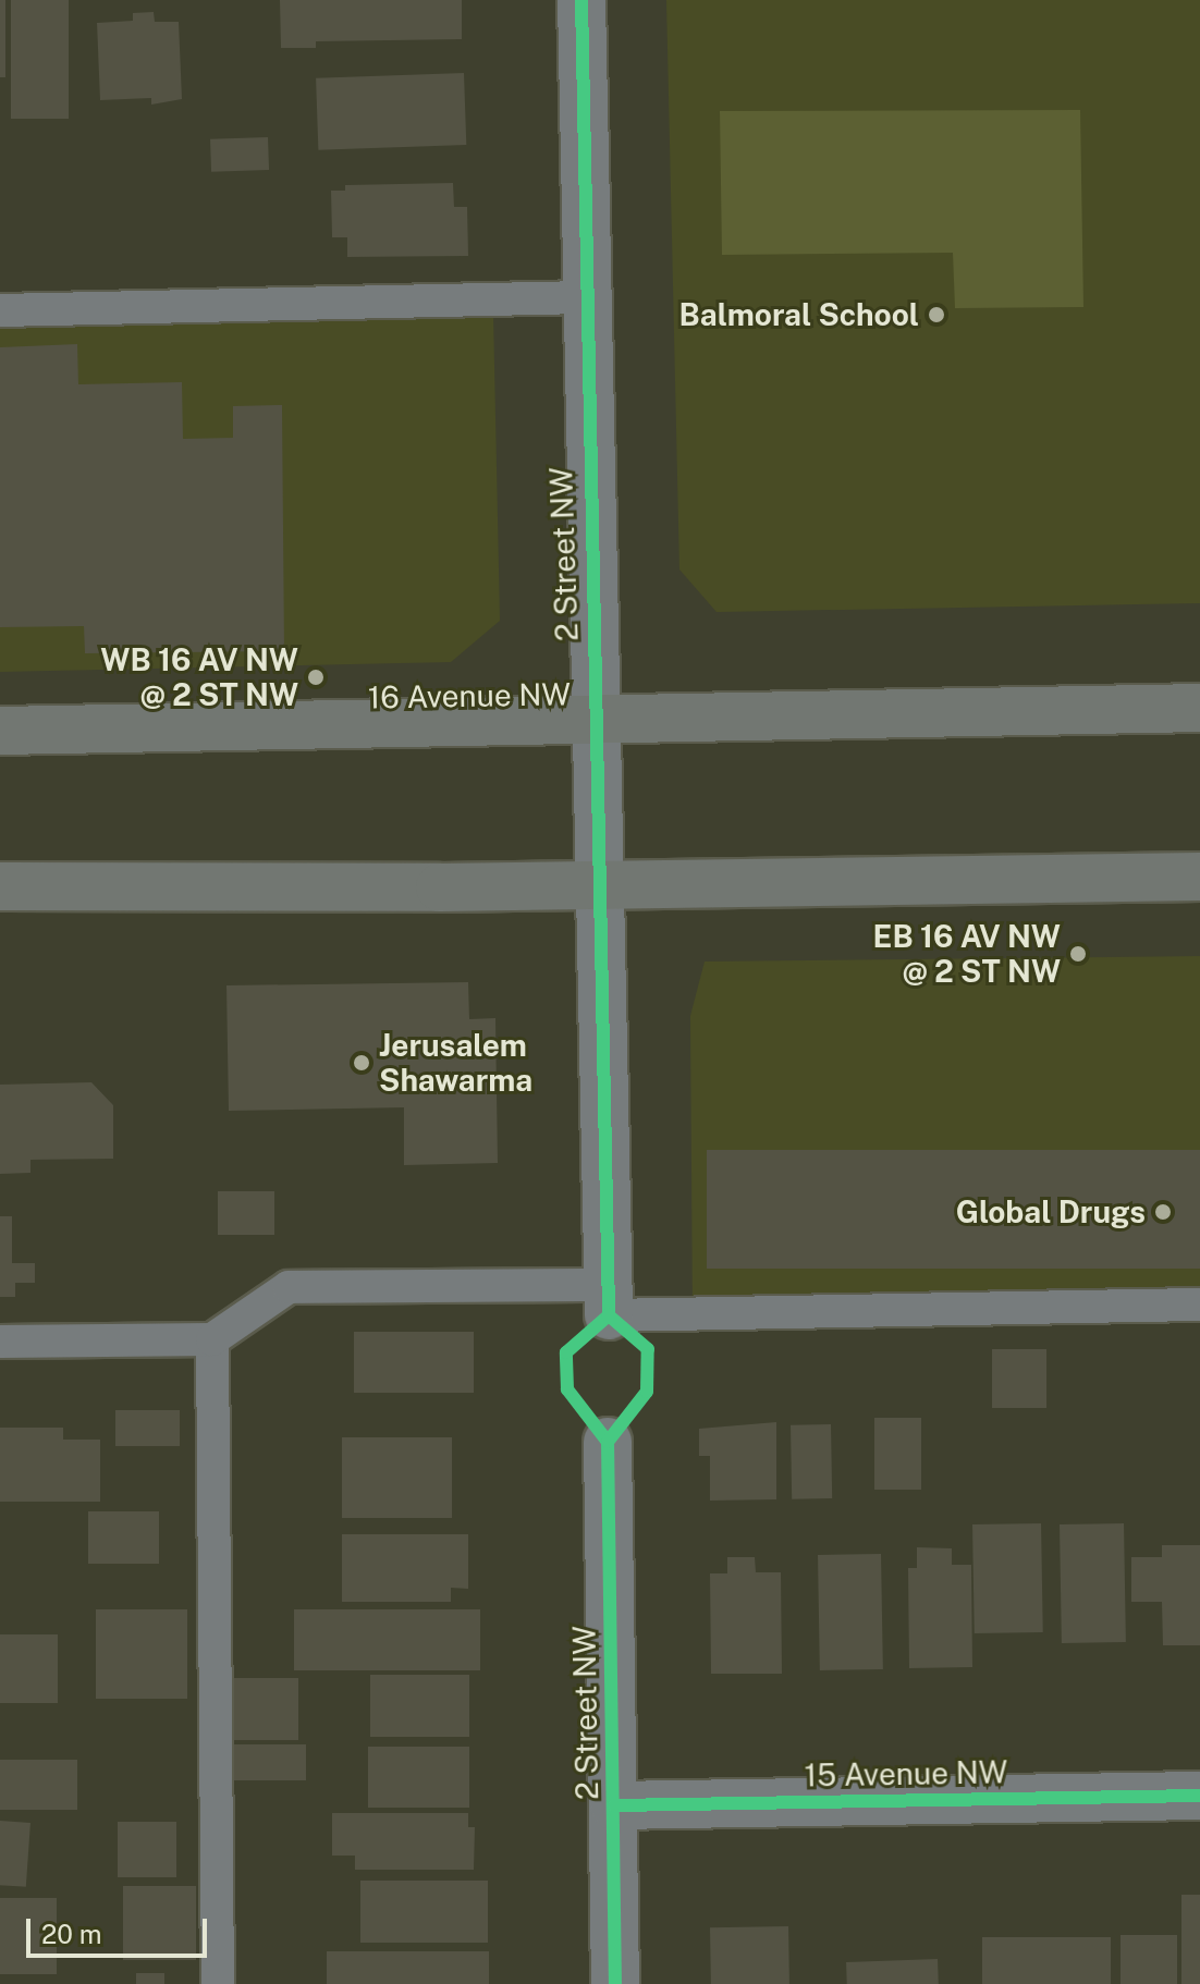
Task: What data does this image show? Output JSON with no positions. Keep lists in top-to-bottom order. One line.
{"streets":{"highway":["16 Avenue NW"],"street":["2 Street NW","15 Avenue NW"]},"crossings":[["2 Street NW","16 Avenue NW"],["2 Street NW","15 Avenue NW"]],"places":["Balmoral School","WB 16 AV NW @ 2 ST NW","EB 16 AV NW @ 2 ST NW","Jerusalem Shawarma","Global Drugs"],"scale_bar":"20 m"}
